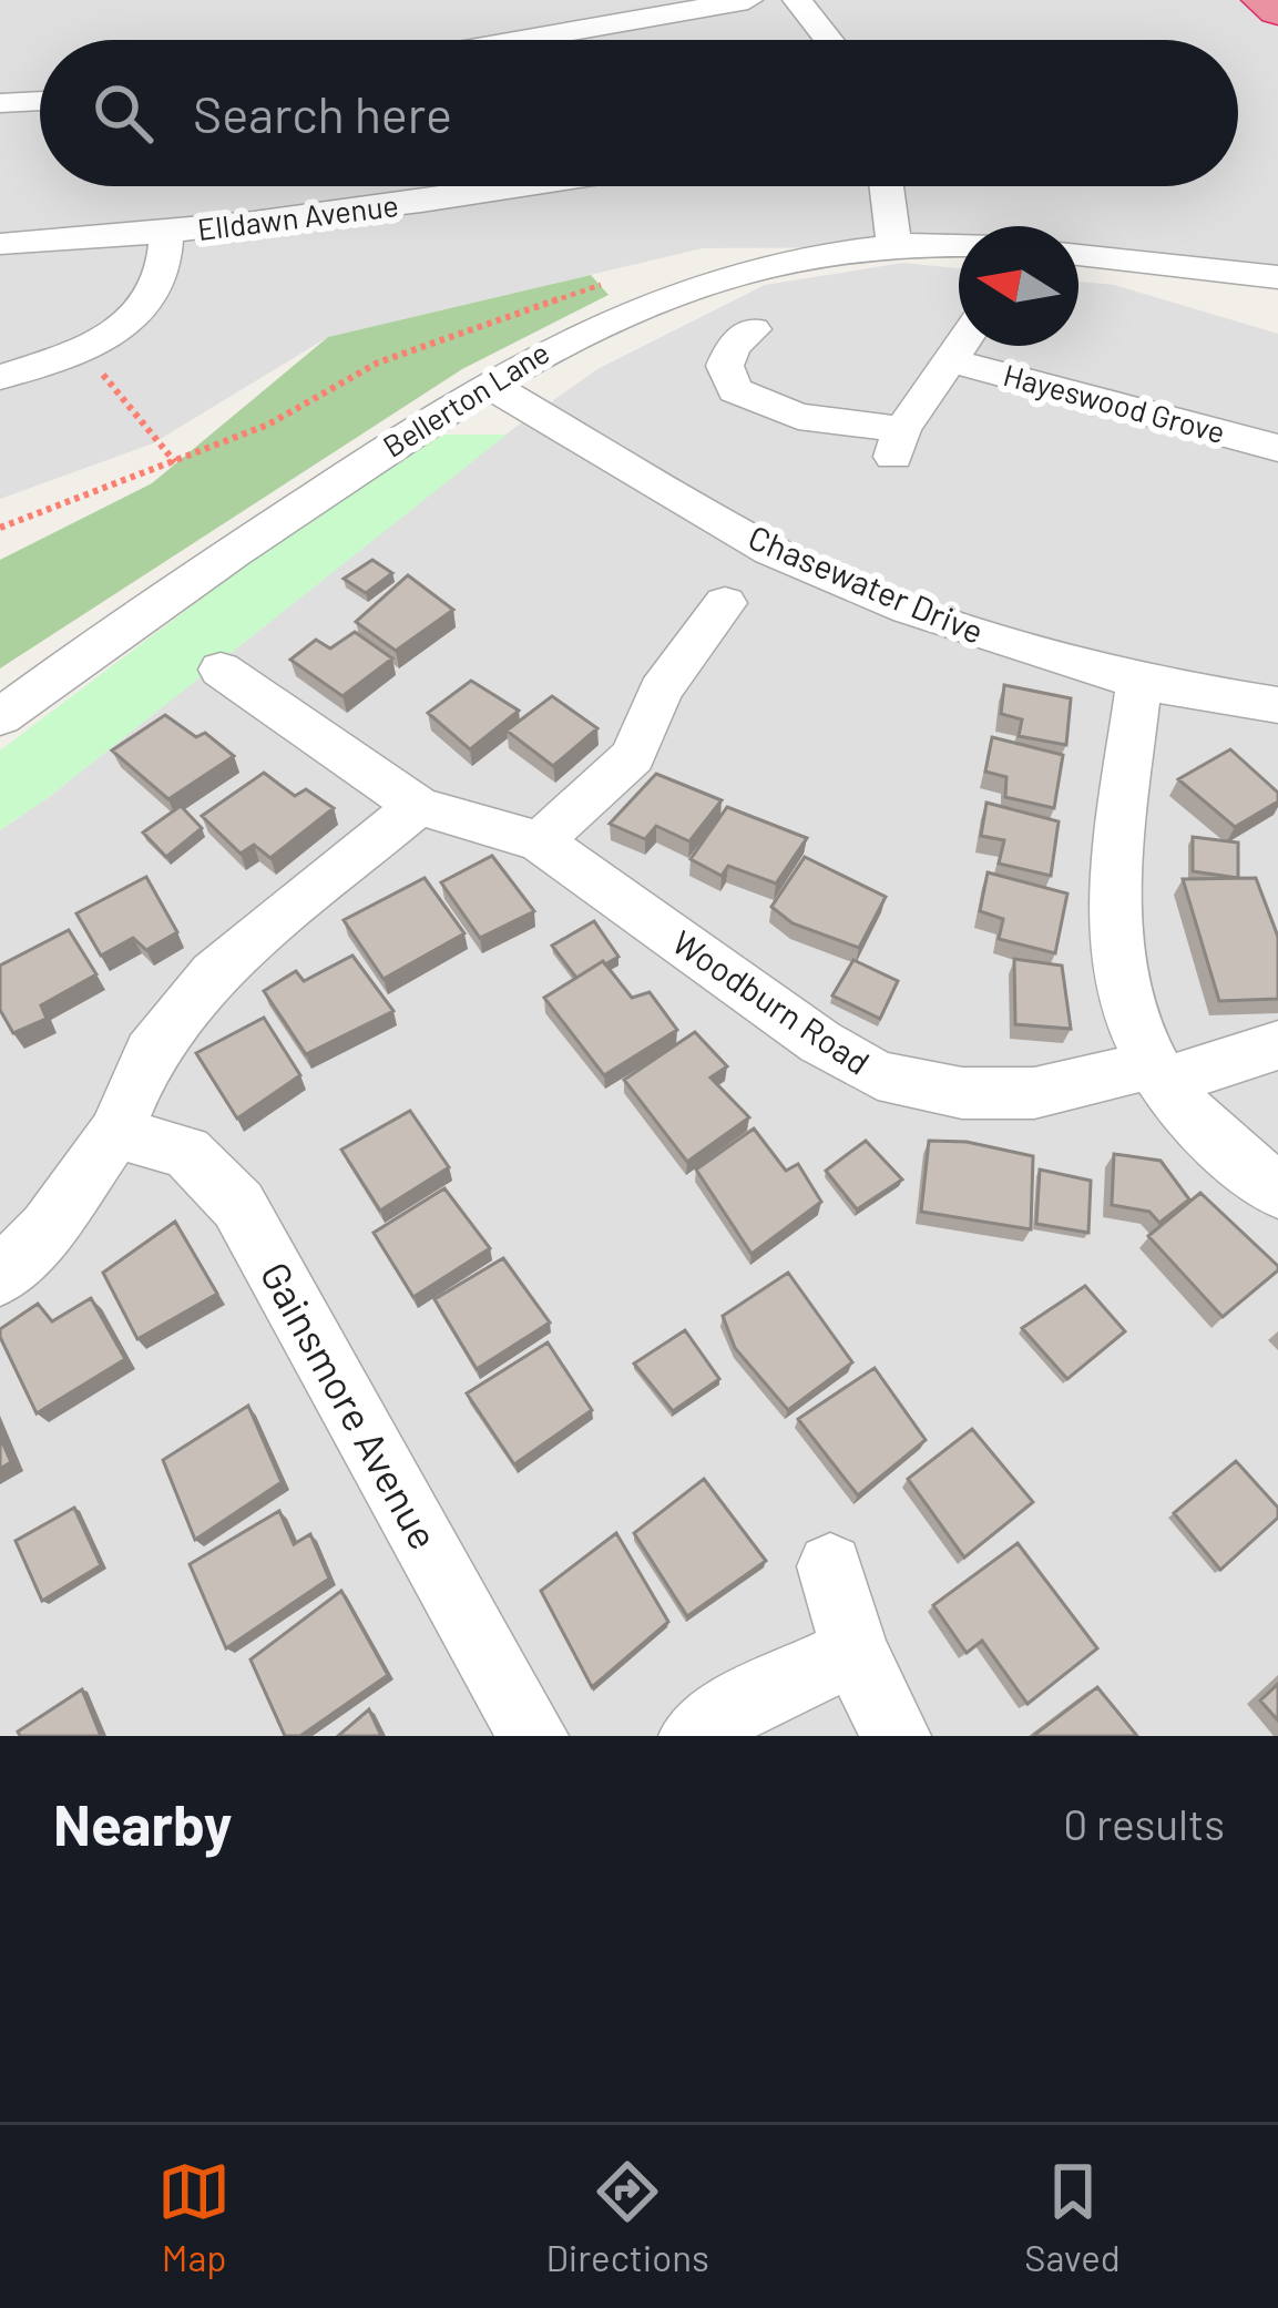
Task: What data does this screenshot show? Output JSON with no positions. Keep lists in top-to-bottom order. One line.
{"streets":{"street":["Elldawn Avenue","Bellerton Lane","Hayeswood Grove","Chasewater Drive","Woodburn Road","Gainsmore Avenue"]},"crossings":[["Bellerton Lane","Chasewater Drive"]],"north":"left","page":{"search":"Search here","heading":["Nearby","0 results"],"nav":["Map","Directions","Saved"]}}
